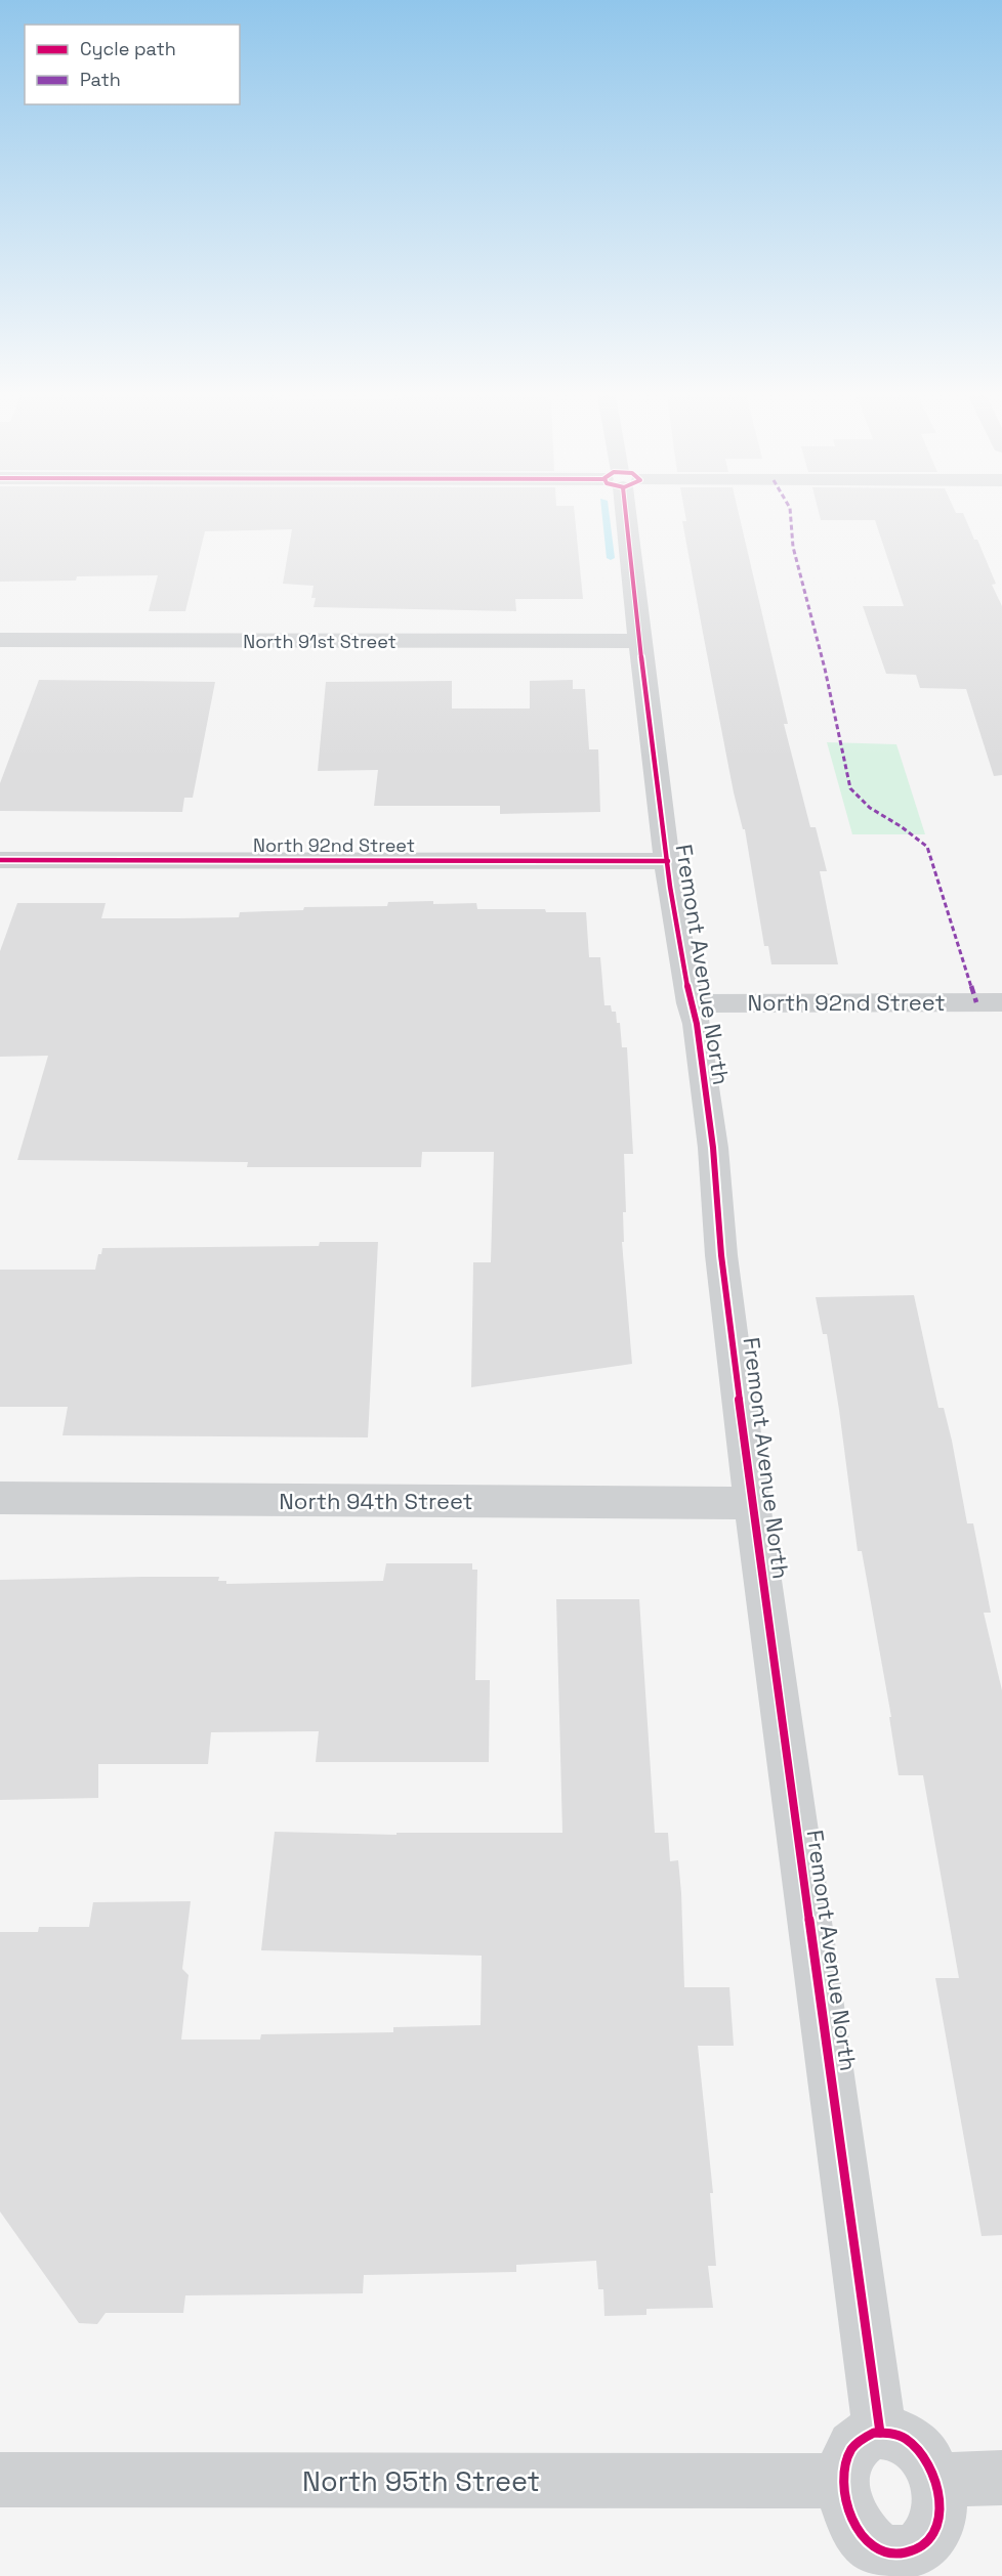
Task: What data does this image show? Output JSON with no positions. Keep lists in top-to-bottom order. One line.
{"streets":{"street":["North 91st Street","North 92nd Street","Fremont Avenue North","North 94th Street","North 95th Street"]},"crossings":[["North 91st Street","Fremont Avenue North"],["North 92nd Street","Fremont Avenue North"],["Fremont Avenue North","North 94th Street"],["Fremont Avenue North","North 95th Street"]],"legend":["Cycle path","Path"]}
